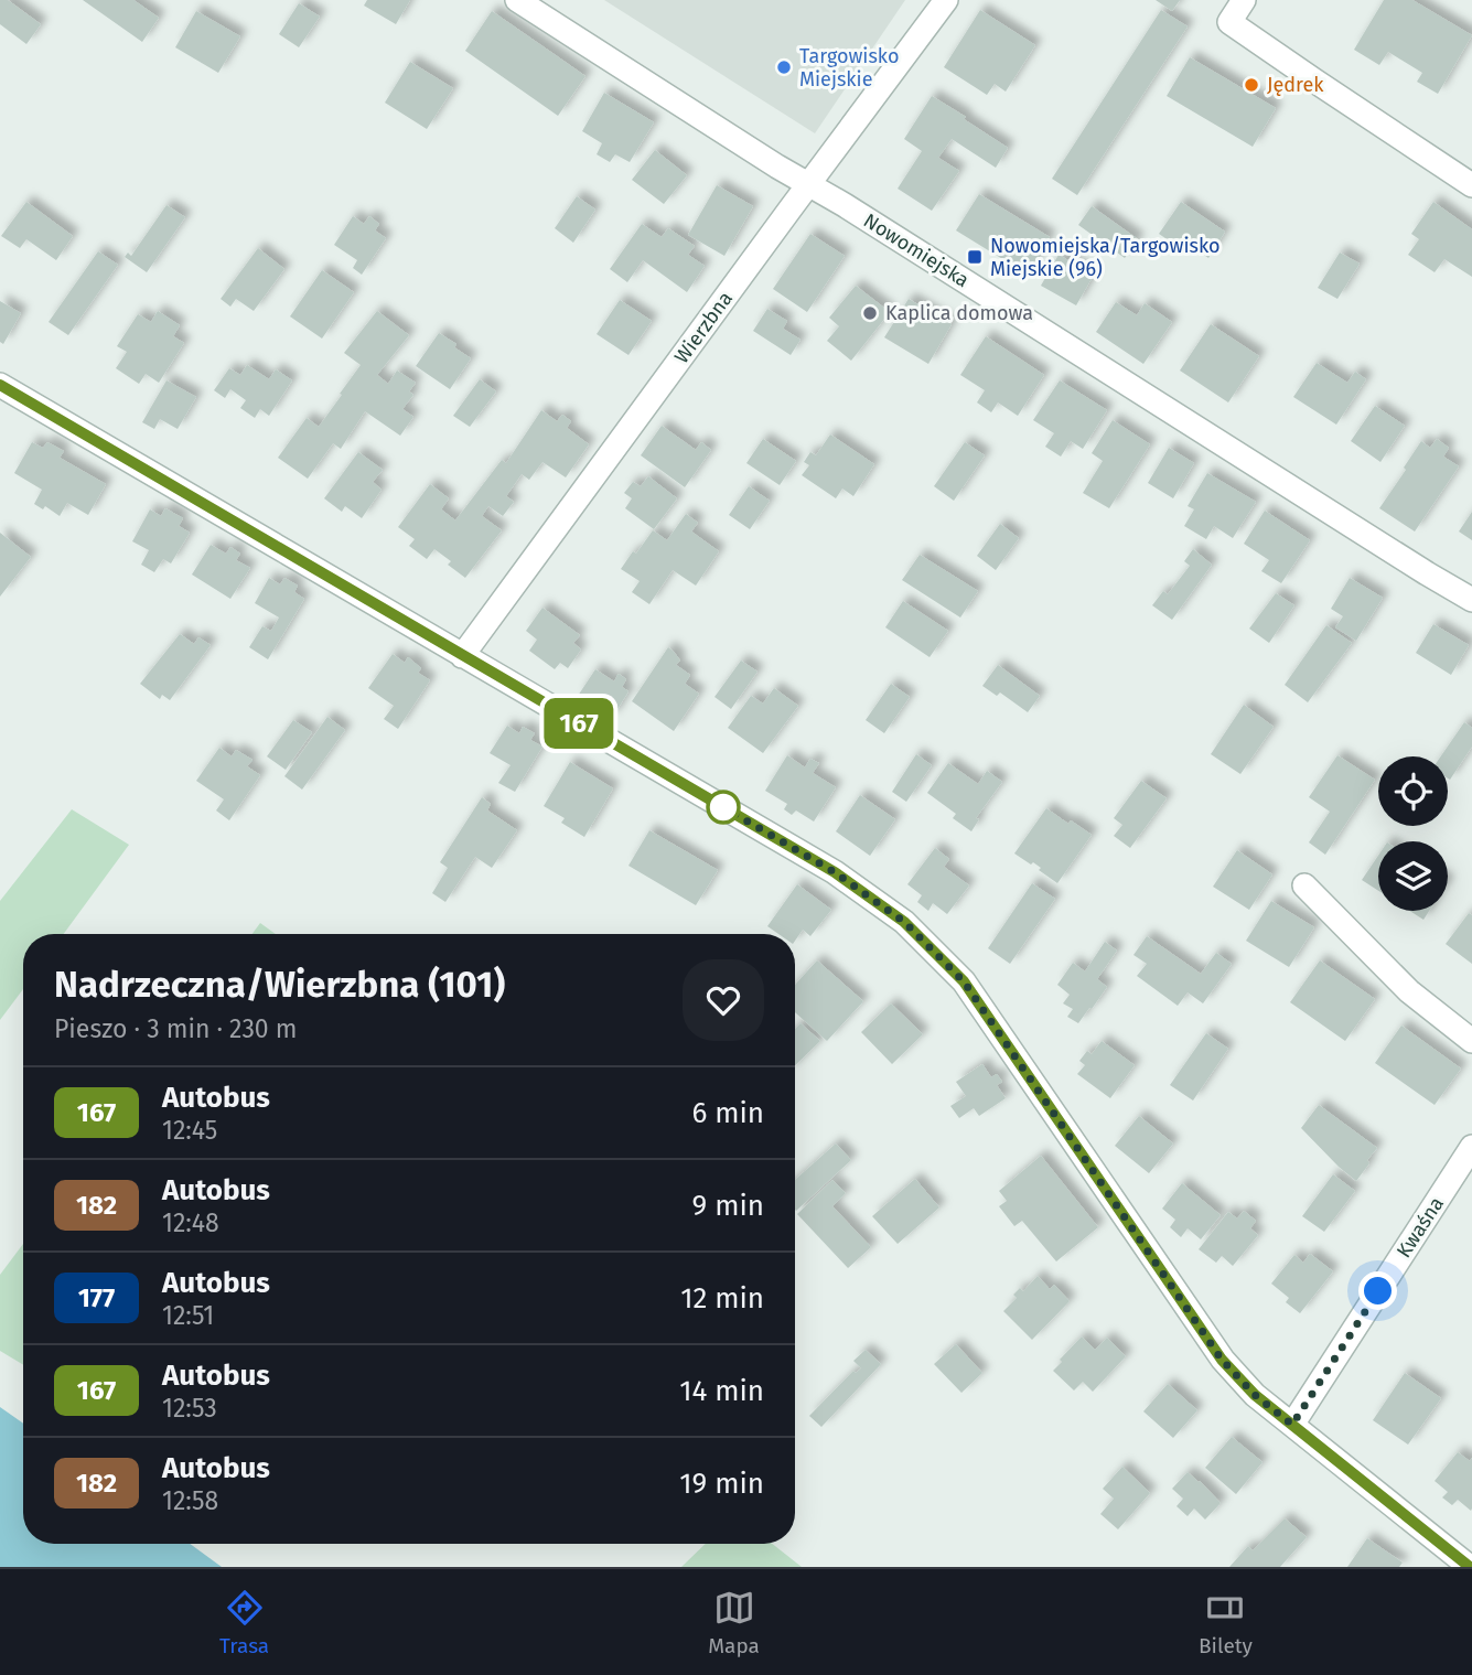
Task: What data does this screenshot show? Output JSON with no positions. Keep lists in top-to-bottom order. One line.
{"streets":{"street":["Nowomiejska","Wierzbna","Kwaśna"]},"crossings":[["Nowomiejska","Wierzbna"]],"places":{"other":["Targowisko Miejskie","Jędrek","Kaplica domowa"],"transit":["Nowomiejska/Targowisko Miejskie (96)"]},"lines":["bus line 167"],"page":{"on_map":"167","heading":["Nadrzeczna/Wierzbna (101)","Pieszo · 3 min · 230 m"],"list":[{"mark":"167","name":"Autobus","note":"12:45","value":"6 min"},{"mark":"182","name":"Autobus","note":"12:48","value":"9 min"},{"mark":"177","name":"Autobus","note":"12:51","value":"12 min"},{"mark":"167","name":"Autobus","note":"12:53","value":"14 min"},{"mark":"182","name":"Autobus","note":"12:58","value":"19 min"}],"tabs":["Trasa","Mapa","Bilety"]}}
